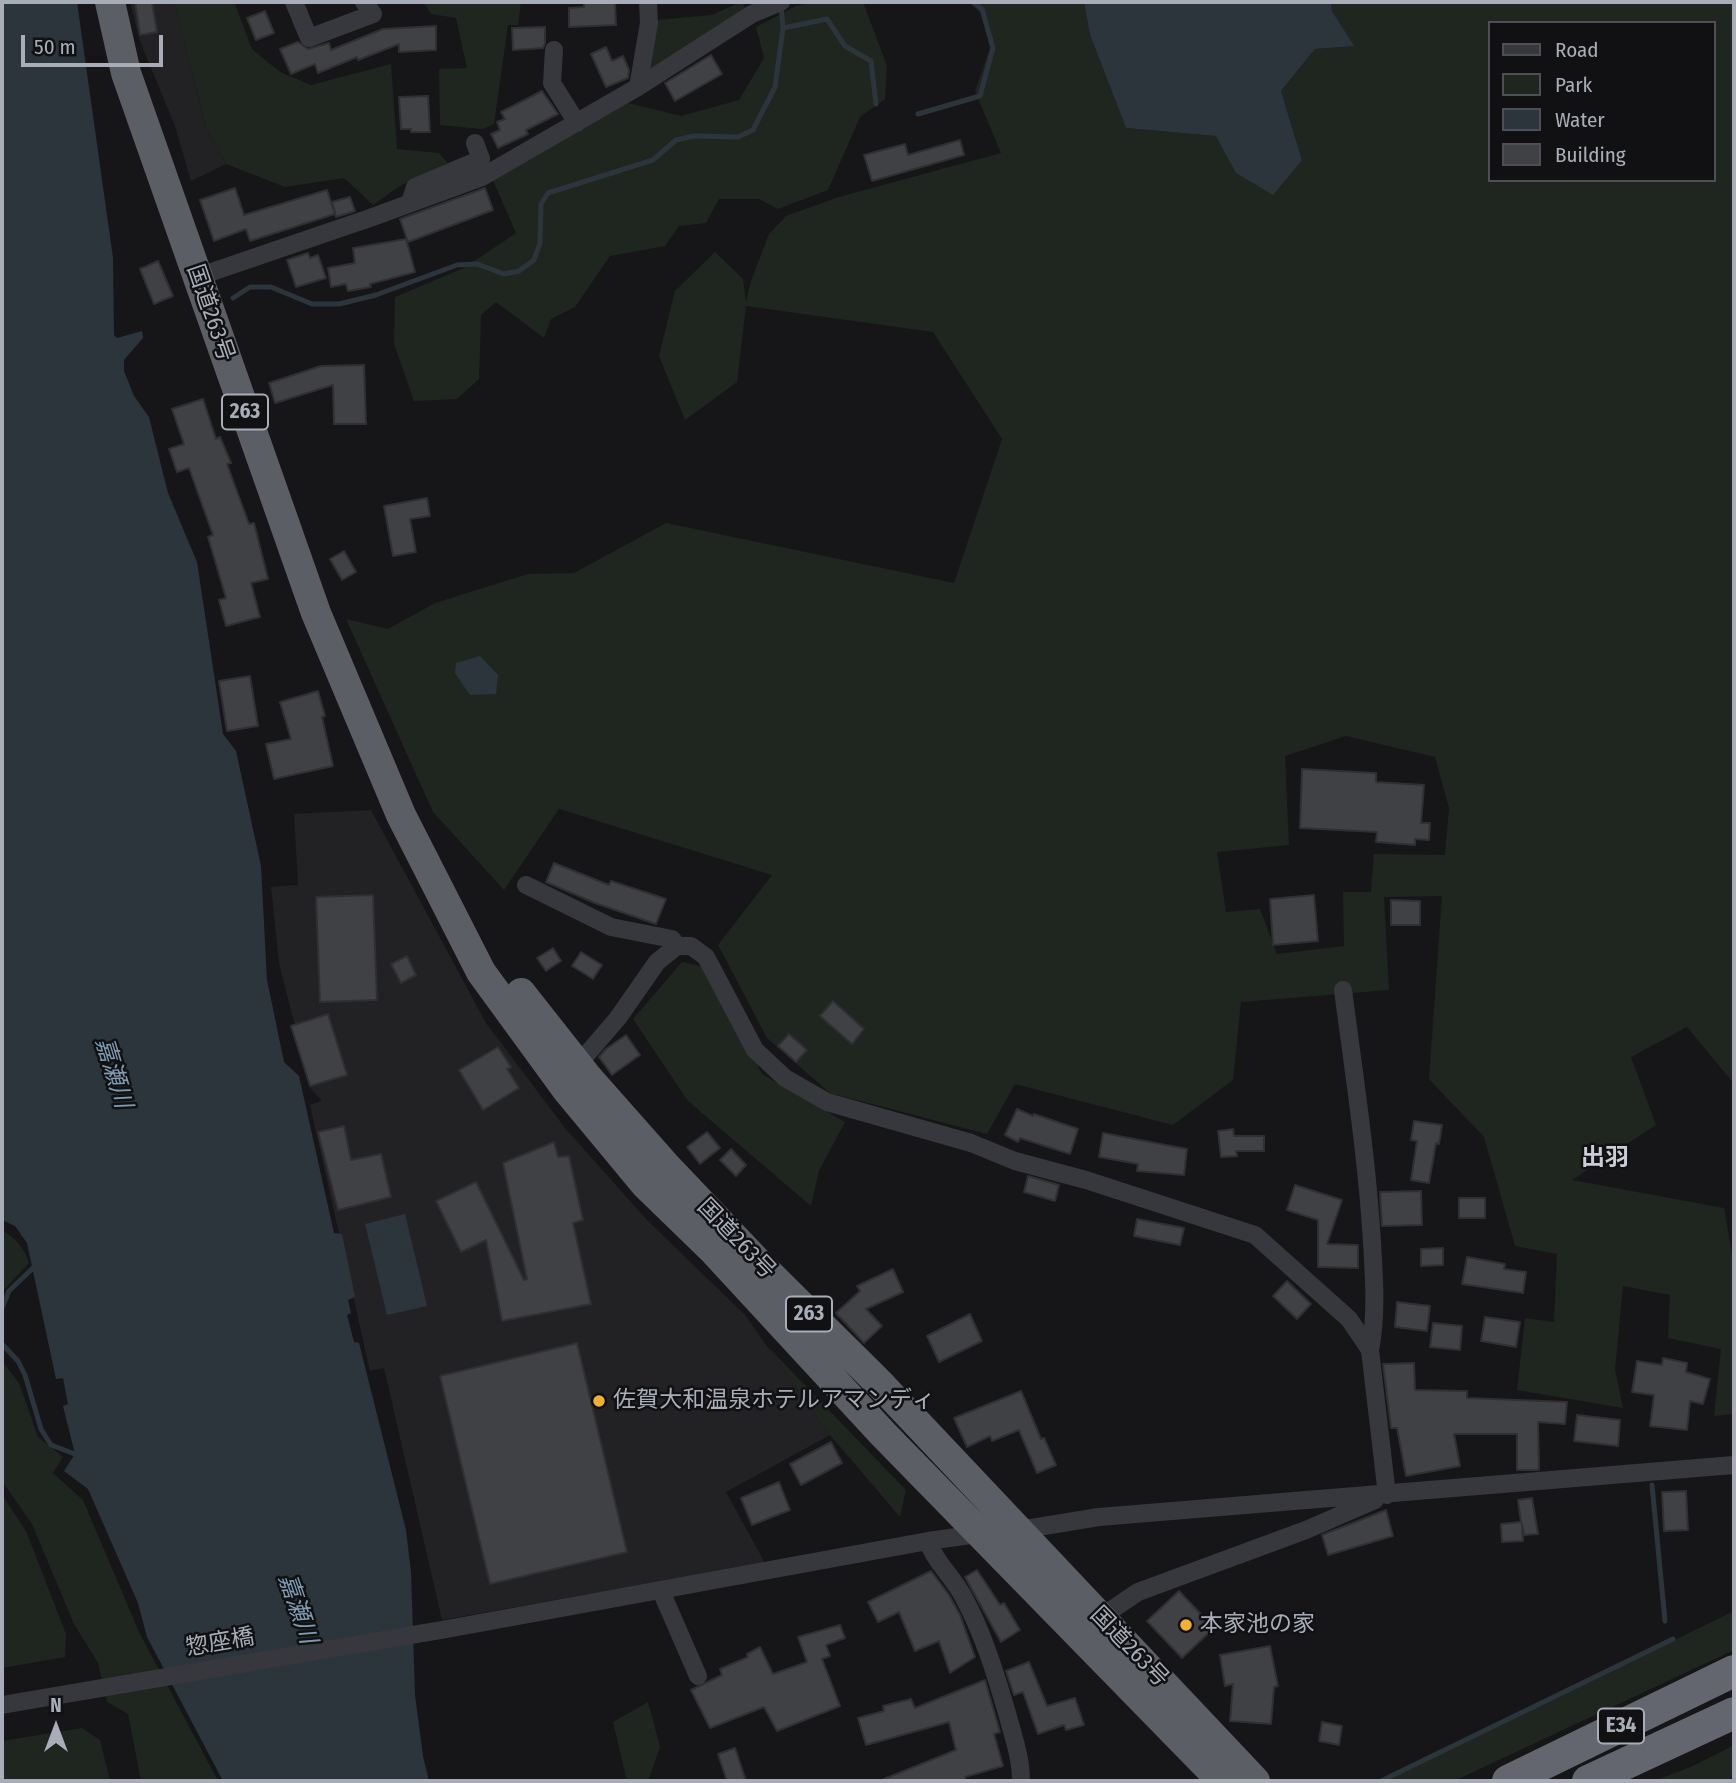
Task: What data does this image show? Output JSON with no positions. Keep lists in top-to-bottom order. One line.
{"streets":{"highway":["国道263号","263","E34"],"street":["惣座橋"]},"crossings":[["国道263号","惣座橋"]],"districts":["出羽"],"water":["嘉瀬川"],"places":["佐賀大和温泉ホテルアマンディ","本家池の家"],"legend":["Road","Park","Water","Building"],"scale_bar":"50 m","north":"top"}
